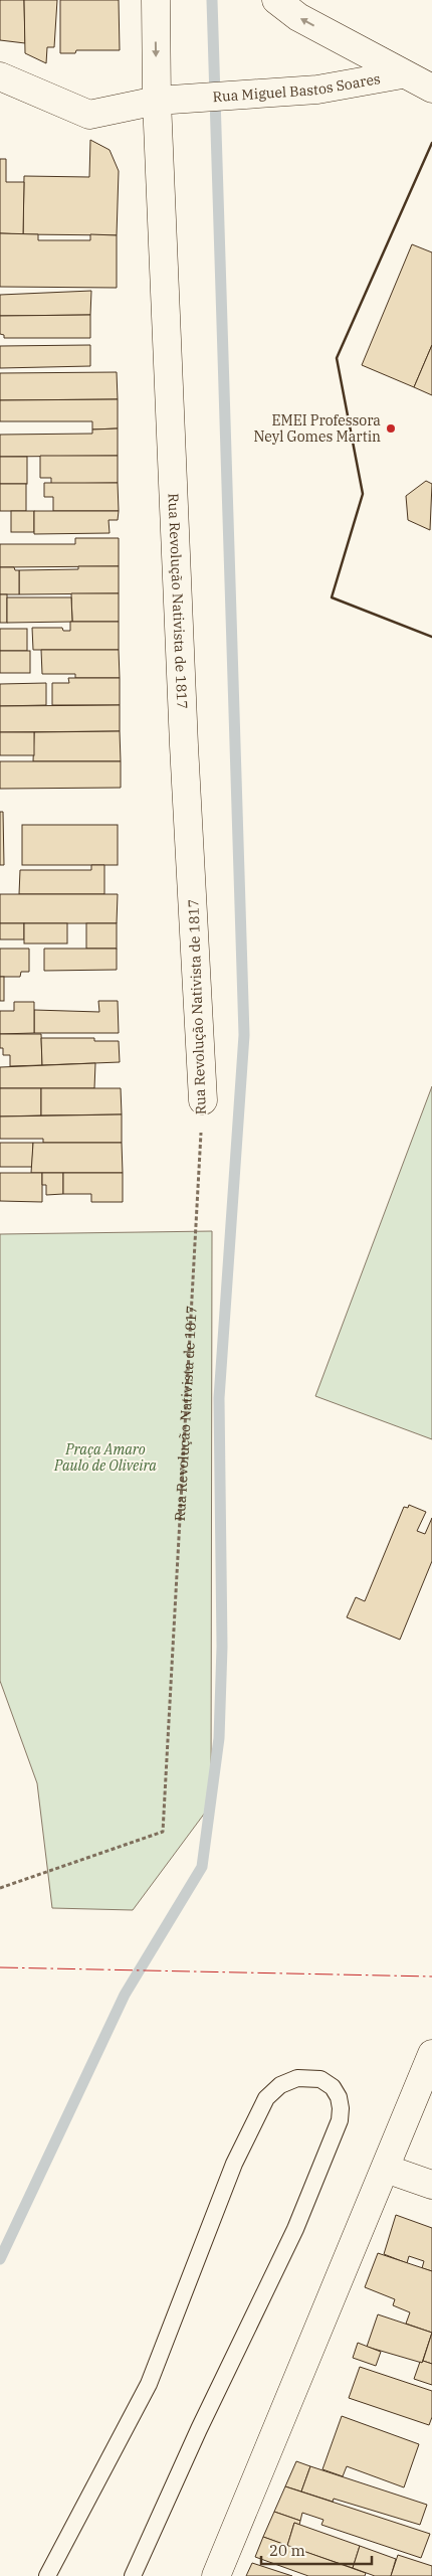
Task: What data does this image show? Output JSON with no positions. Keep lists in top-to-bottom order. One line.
{"streets":{"street":["Rua Miguel Bastos Soares","Rua Revolução Nativista de 1817"]},"crossings":[["Rua Miguel Bastos Soares","Rua Revolução Nativista de 1817"]],"parks":["Praça Amaro Paulo de Oliveira"],"places":["EMEI Professora Neyl Gomes Martin"],"scale_bar":"20 m"}
